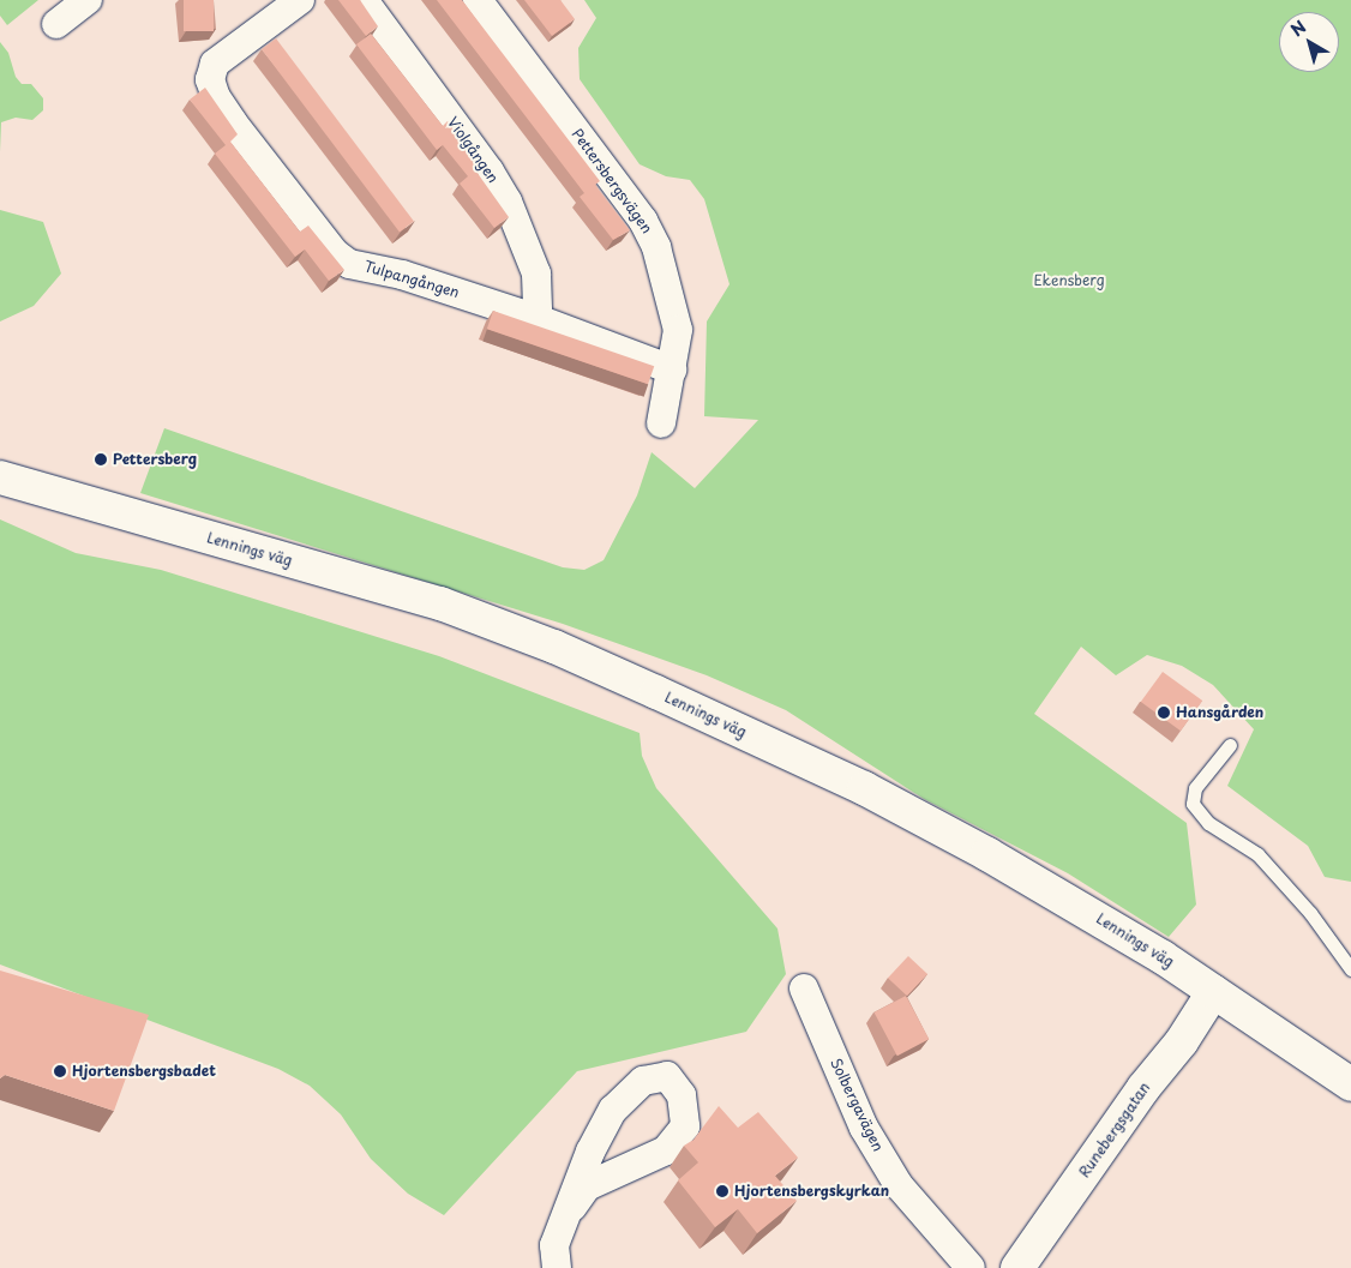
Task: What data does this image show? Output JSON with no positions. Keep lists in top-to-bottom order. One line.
{"streets":{"main road":["Lennings väg","Runebergsgatan"],"street":["Violgången","Pettersbergsvägen","Tulpangången","Solbergavägen"]},"crossings":[["Violgången","Tulpangången"],["Pettersbergsvägen","Tulpangången"],["Lennings väg","Runebergsgatan"]],"parks":["Ekensberg"],"places":["Pettersberg","Hansgården","Hjortensbergsbadet","Hjortensbergskyrkan"],"north":"top left"}
